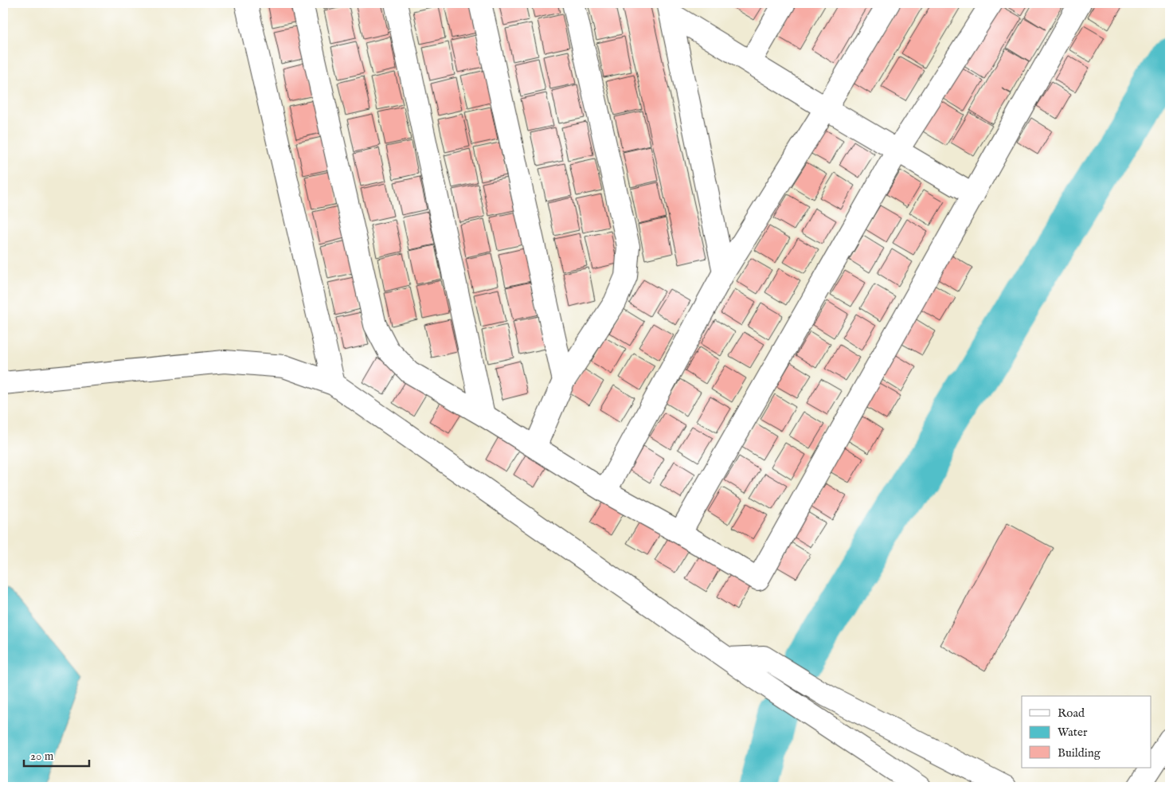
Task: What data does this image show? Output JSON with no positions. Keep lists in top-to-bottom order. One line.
{"legend":["Road","Water","Building"],"scale_bar":"20 m"}
